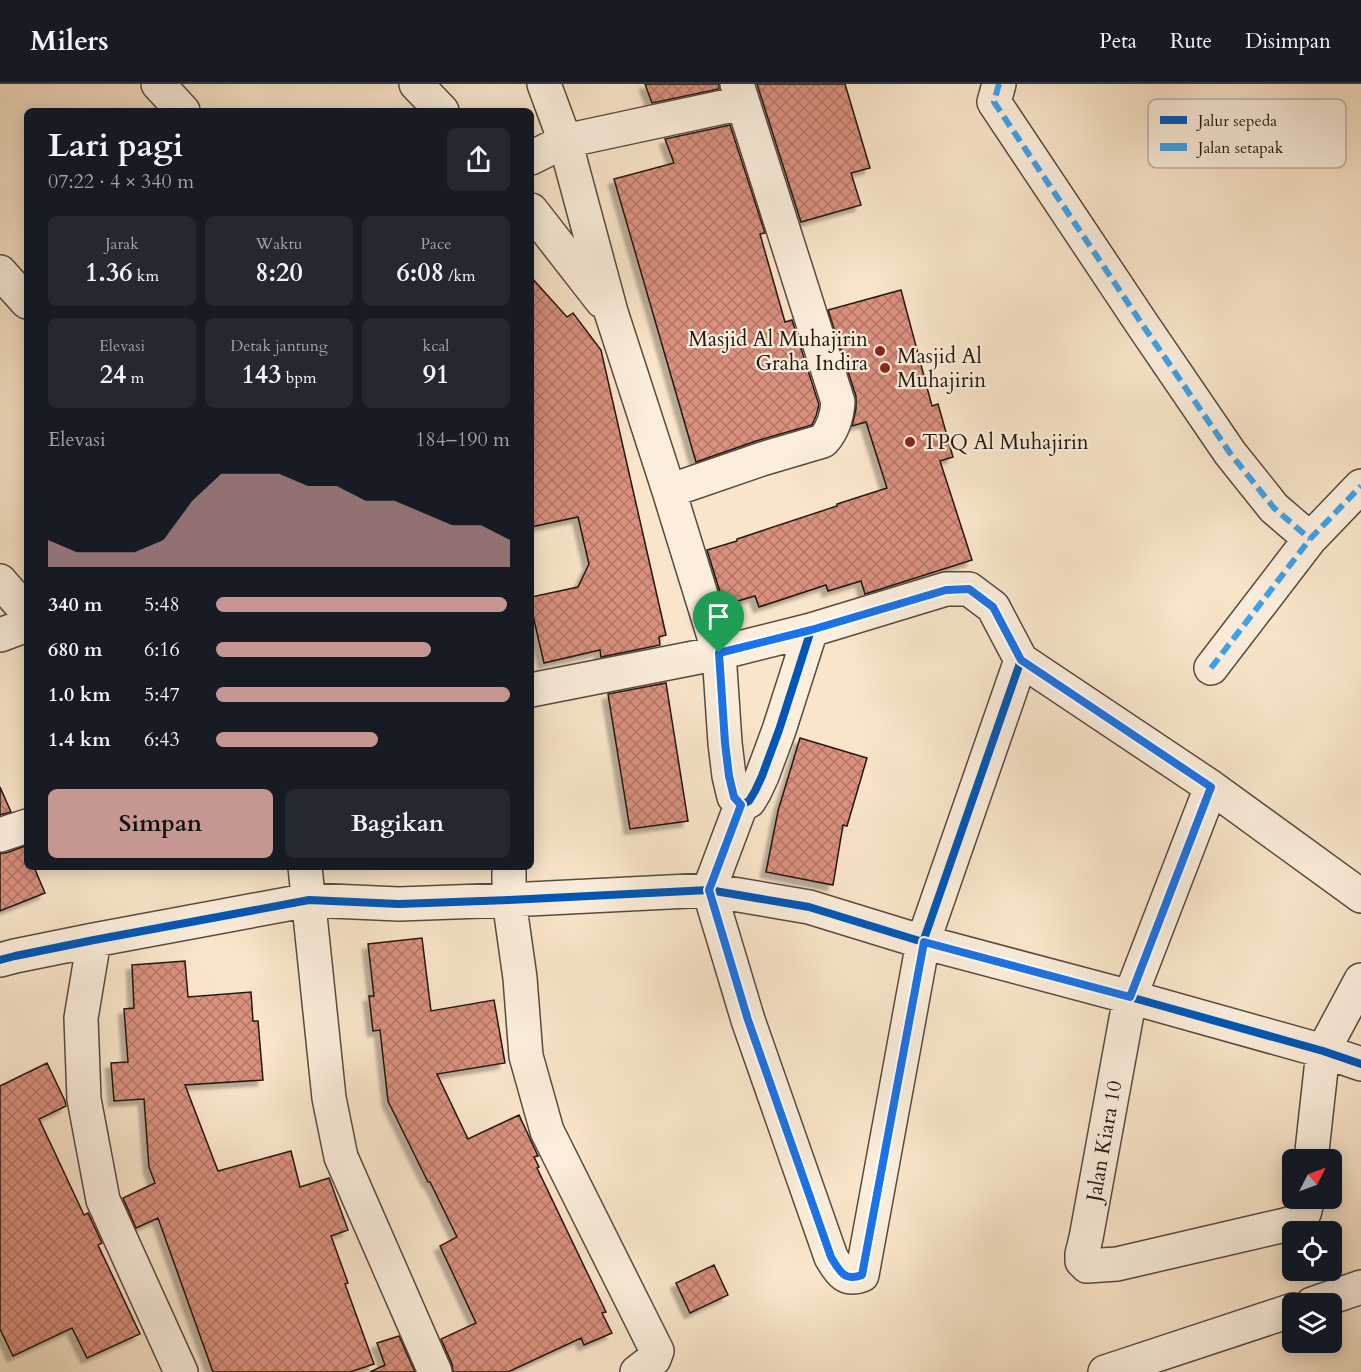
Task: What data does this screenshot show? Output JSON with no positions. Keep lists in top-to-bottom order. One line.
{"streets":{"street":["Jalan Kiara 10"]},"places":["Masjid Al Muhajirin Graha Indira","Masjid Al Muhajirin","TPQ Al Muhajirin"],"legend":["Jalur sepeda","Jalan setapak"],"north":"top right","page":{"header":"Milers","nav":["Peta","Rute","Disimpan"],"heading":["Lari pagi","07:22 · 4 × 340 m"],"stats":[["Jarak","1.36 km"],["Waktu","8:20"],["Pace","6:08 /km"],["Elevasi","24 m"],["Detak jantung","143 bpm"],["kcal","91"]],"chart":["Elevasi","184–190 m"],"list":[{"name":"340 m","note":"5:48"},{"name":"680 m","note":"6:16"},{"name":"1.0 km","note":"5:47"},{"name":"1.4 km","note":"6:43"}],"buttons":["Simpan","Bagikan"]}}
